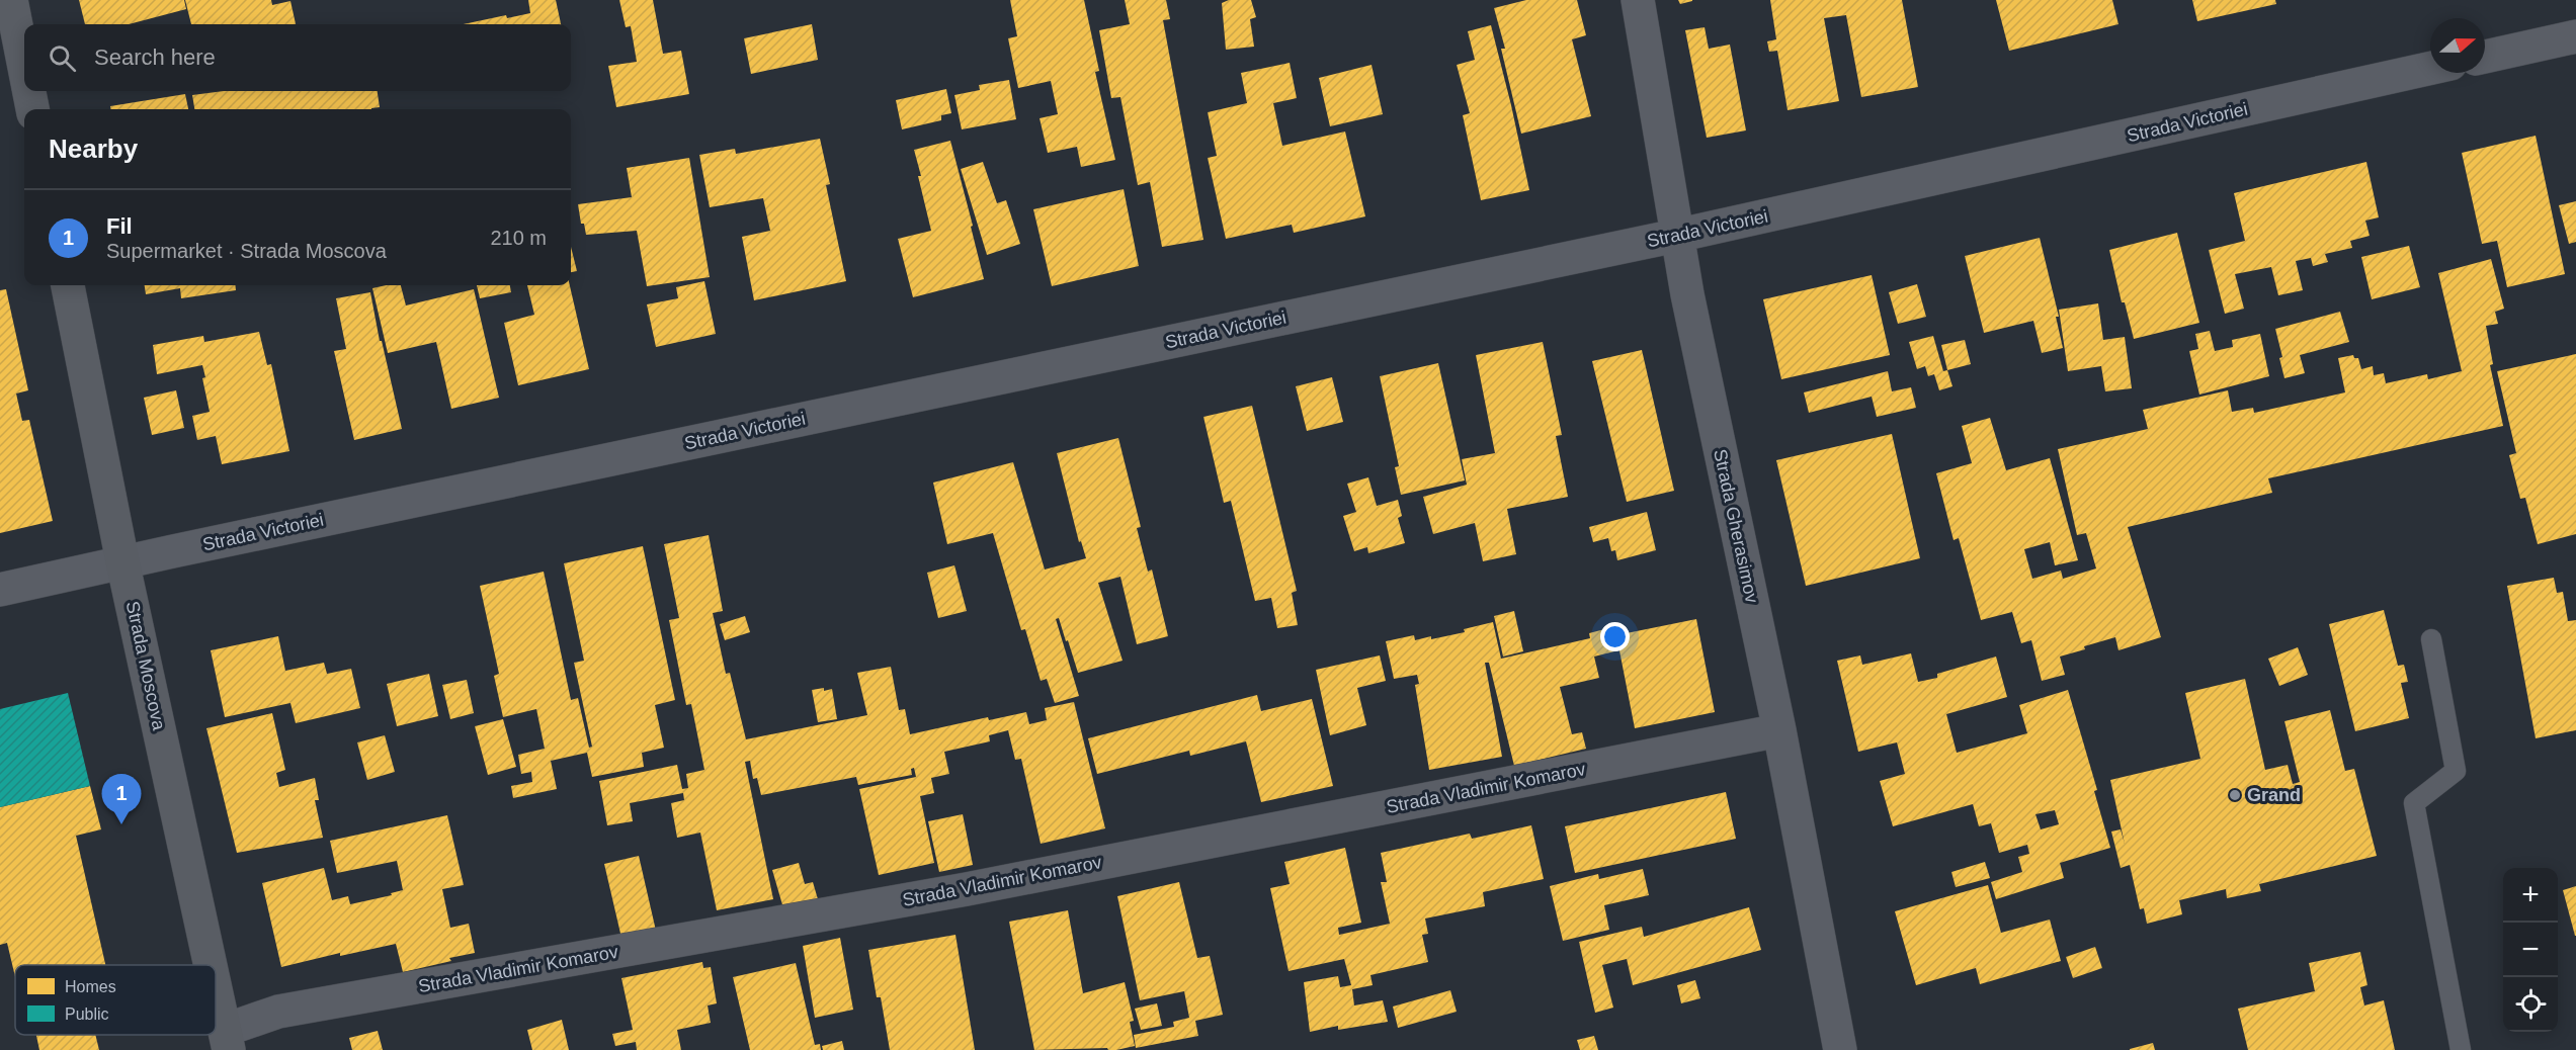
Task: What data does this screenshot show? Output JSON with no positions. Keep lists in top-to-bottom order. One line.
{"streets":{"street":["Strada Victoriei","Strada Gherasimov","Strada Moscova","Strada Vladimir Komarov"]},"crossings":[["Strada Victoriei","Strada Gherasimov"],["Strada Victoriei","Strada Moscova"],["Strada Gherasimov","Strada Vladimir Komarov"],["Strada Moscova","Strada Vladimir Komarov"]],"places":["Grand"],"legend":["Homes","Public"],"north":"right","page":{"search":"Search here","heading":"Nearby","list":[{"mark":"1","name":"Fil","note":"Supermarket · Strada Moscova","value":"210 m"}],"pins":"1","map_buttons":["+","−"]}}
